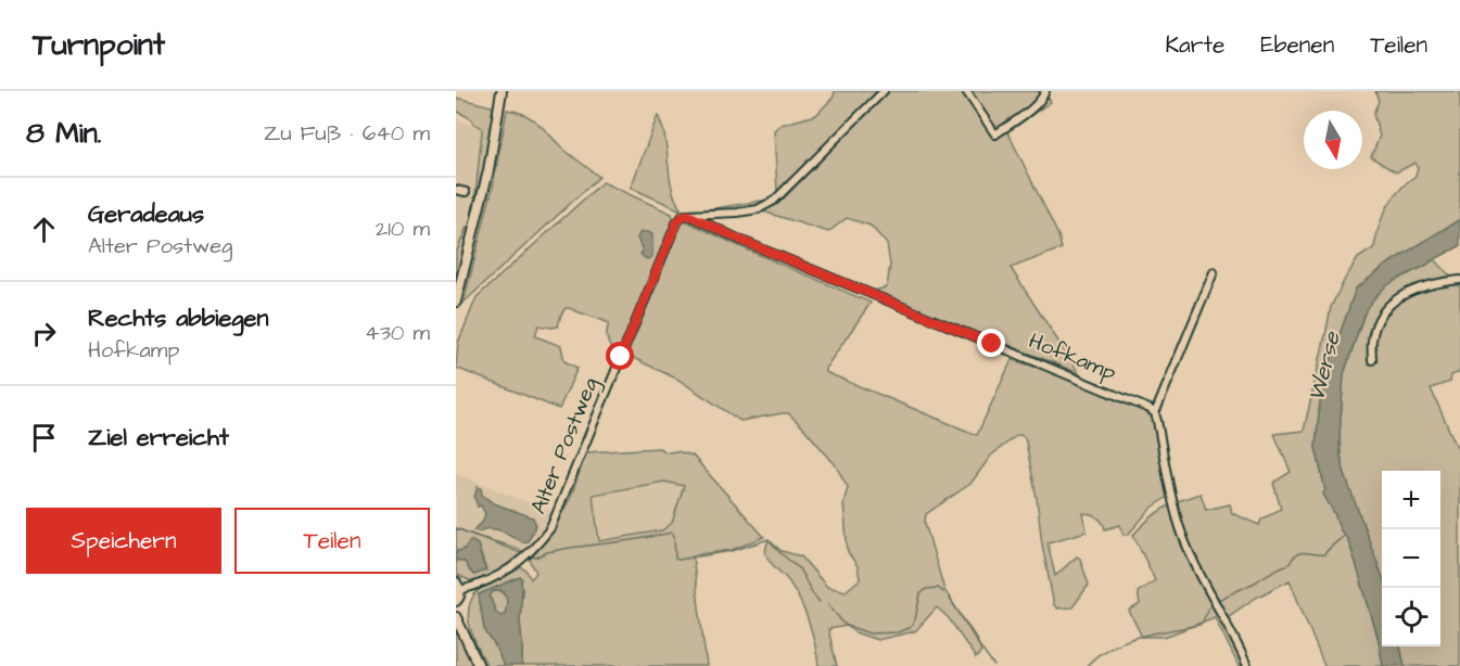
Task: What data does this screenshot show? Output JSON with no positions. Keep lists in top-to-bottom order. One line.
{"streets":{"street":["Hofkamp","Alter Postweg"]},"crossings":[["Hofkamp","Alter Postweg"]],"water":["Werse"],"north":"bottom","page":{"header":"Turnpoint","nav":["Karte","Ebenen","Teilen"],"heading":["8 Min.","Zu Fuß · 640 m"],"list":[["Geradeaus","Alter Postweg","210 m"],["Rechts abbiegen","Hofkamp","430 m"],"Ziel erreicht"],"map_buttons":["+","−"],"buttons":["Speichern","Teilen"]}}
